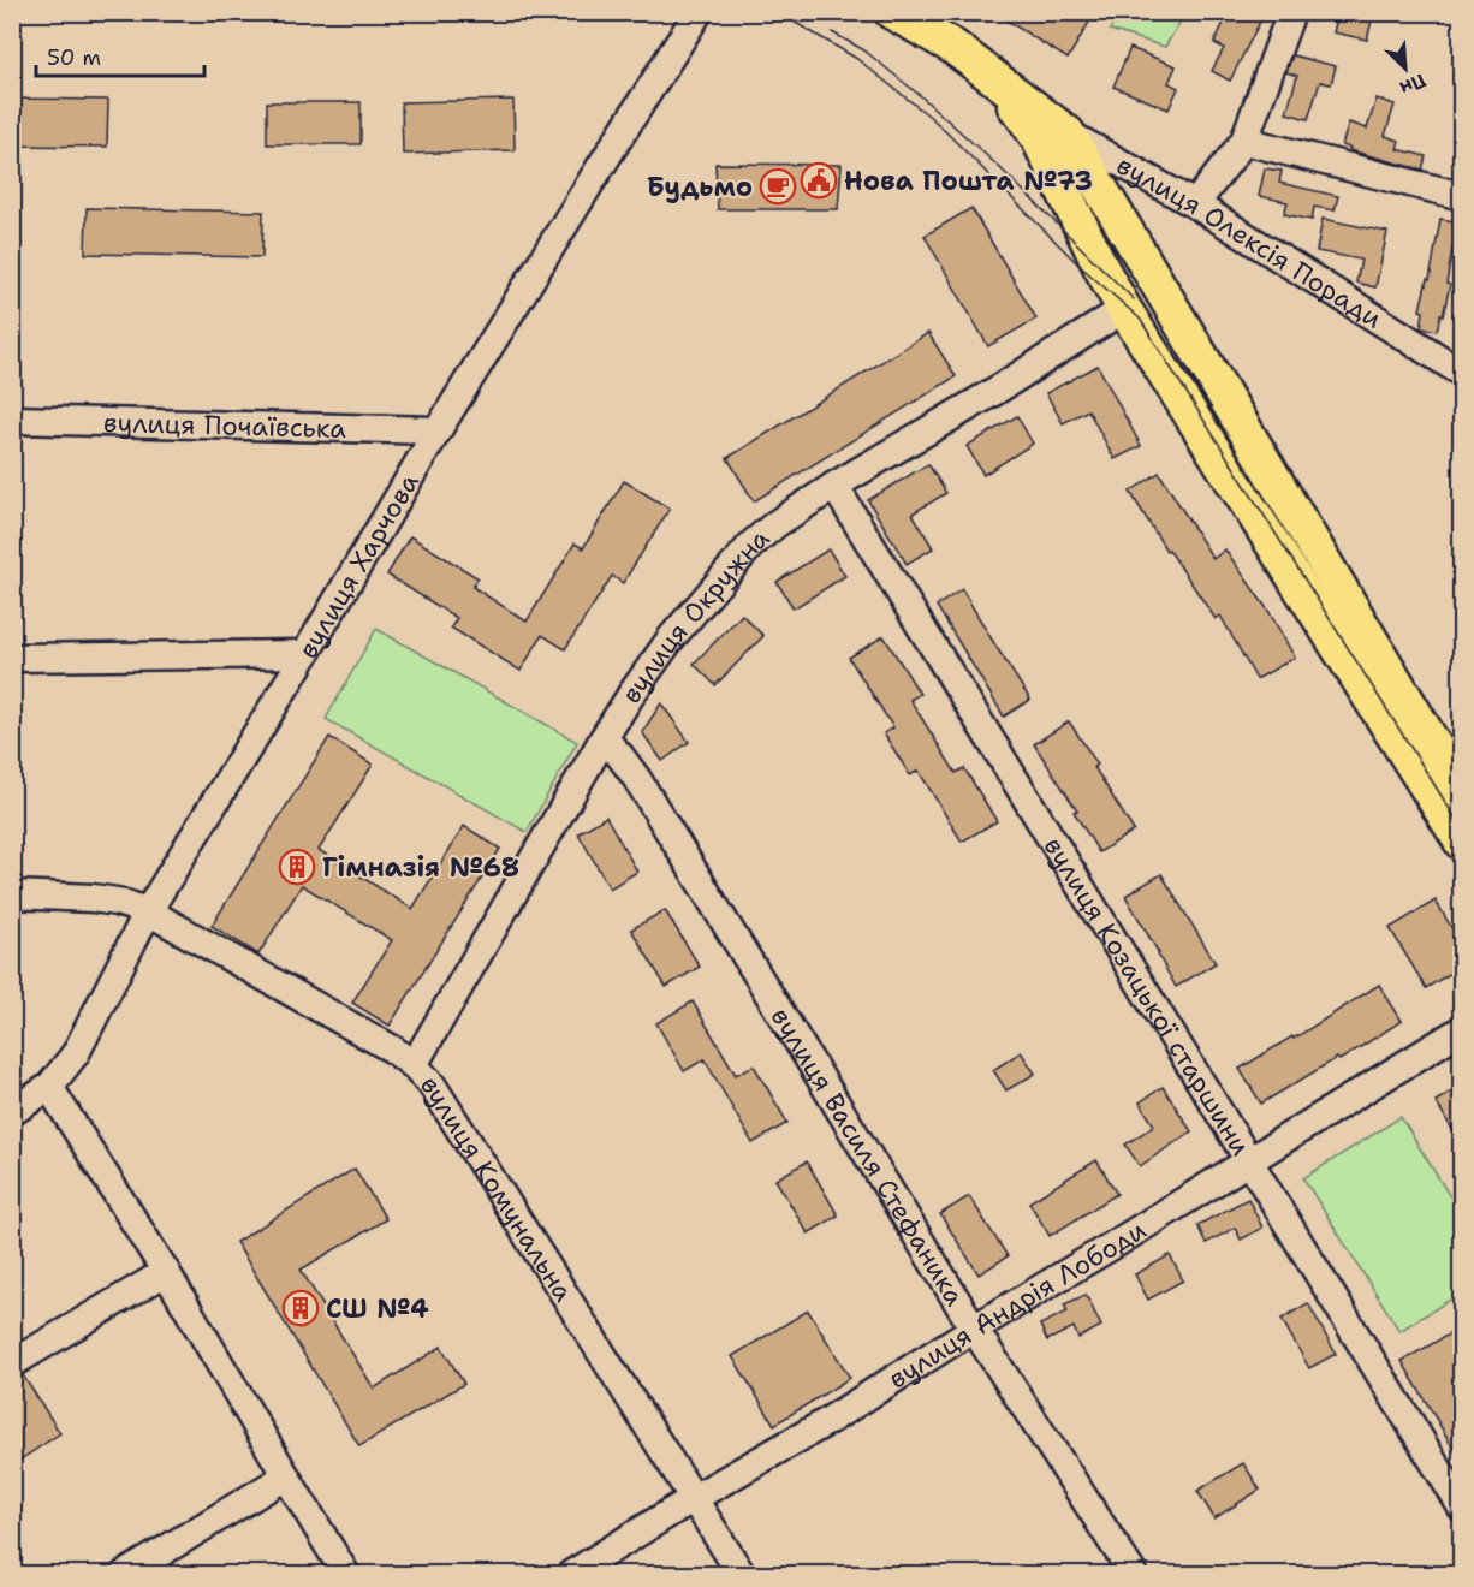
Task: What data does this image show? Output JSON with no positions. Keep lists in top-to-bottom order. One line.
{"streets":{"main road":["вулиця Олексія Поради"],"street":["вулиця Почаївська","вулиця Харчова","вулиця Окружна","вулиця Козацької старшини","вулиця Василя Стефаника","вулиця Комунальна","вулиця Андрія Лободи"]},"crossings":[["вулиця Почаївська","вулиця Харчова"],["вулиця Харчова","вулиця Комунальна"],["вулиця Окружна","вулиця Козацької старшини"],["вулиця Окружна","вулиця Василя Стефаника"],["вулиця Окружна","вулиця Комунальна"],["вулиця Козацької старшини","вулиця Андрія Лободи"],["вулиця Василя Стефаника","вулиця Андрія Лободи"],["вулиця Комунальна","вулиця Андрія Лободи"]],"places":{"public building":["Нова Пошта №73"],"cafe":["Будьмо"],"building":["Гімназія №68","СШ №4"]},"scale_bar":"50 m","north":"bottom right"}
